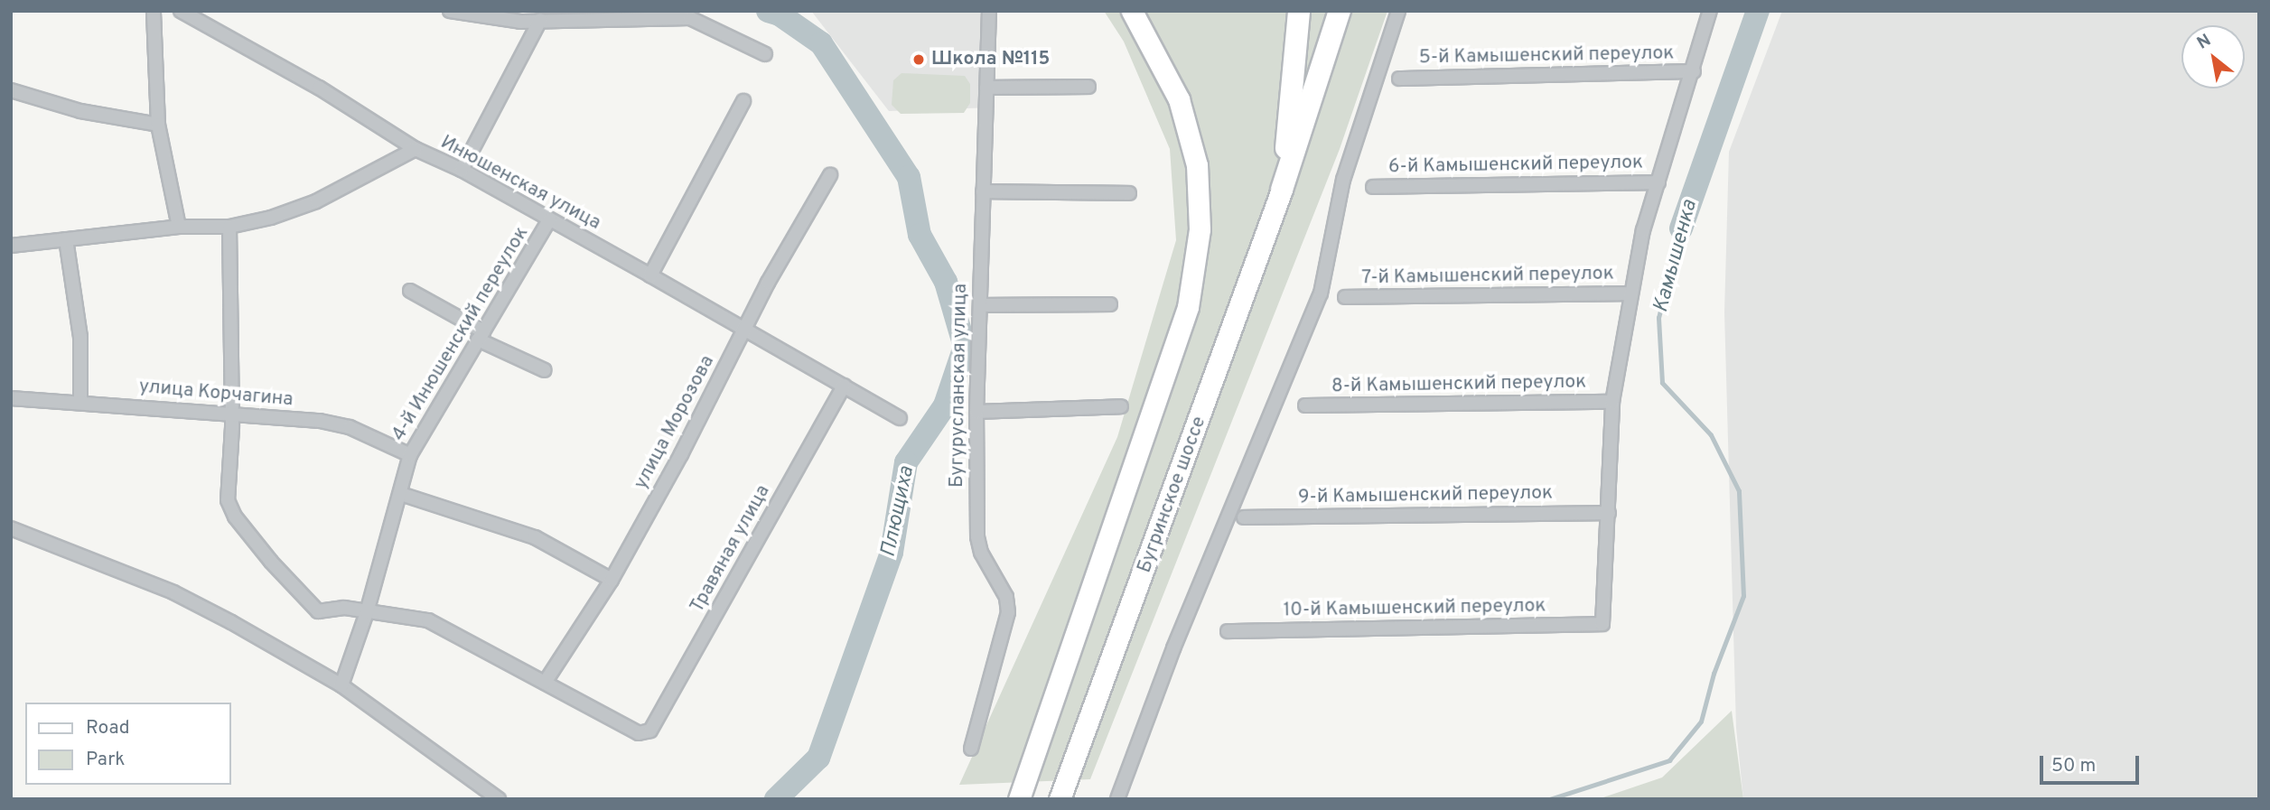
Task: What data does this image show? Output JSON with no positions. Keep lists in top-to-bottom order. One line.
{"streets":{"main road":["Бугринское шоссе"],"street":["5-й Камышенский переулок","6-й Камышенский переулок","Инюшенская улица","7-й Камышенский переулок","4-й Инюшенский переулок","8-й Камышенский переулок","Бугурусланская улица","улица Корчагина","улица Морозова","9-й Камышенский переулок","Травяная улица","10-й Камышенский переулок"]},"crossings":[["Инюшенская улица","4-й Инюшенский переулок"],["Инюшенская улица","улица Морозова"],["Инюшенская улица","Травяная улица"],["4-й Инюшенский переулок","улица Корчагина"],["улица Морозова","Травяная улица"],["9-й Камышенский переулок","10-й Камышенский переулок"]],"water":["Камышенка","Плющиха"],"places":["Школа №115"],"legend":["Road","Park"],"scale_bar":"50 m","north":"top left"}
